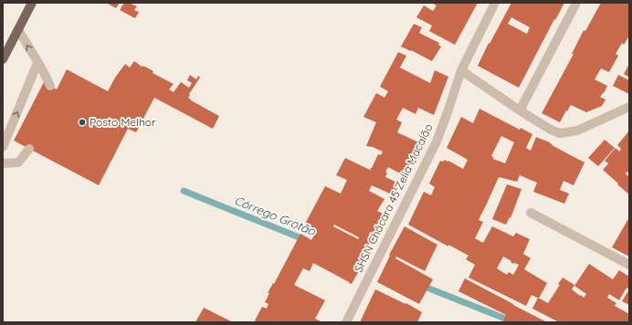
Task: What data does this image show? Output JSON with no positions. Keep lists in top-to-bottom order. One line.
{"streets":{"street":["SHSN Chácara 45 Zelia Macalão"]},"water":["Córrego Grotão"],"places":["Posto Melhor"]}
